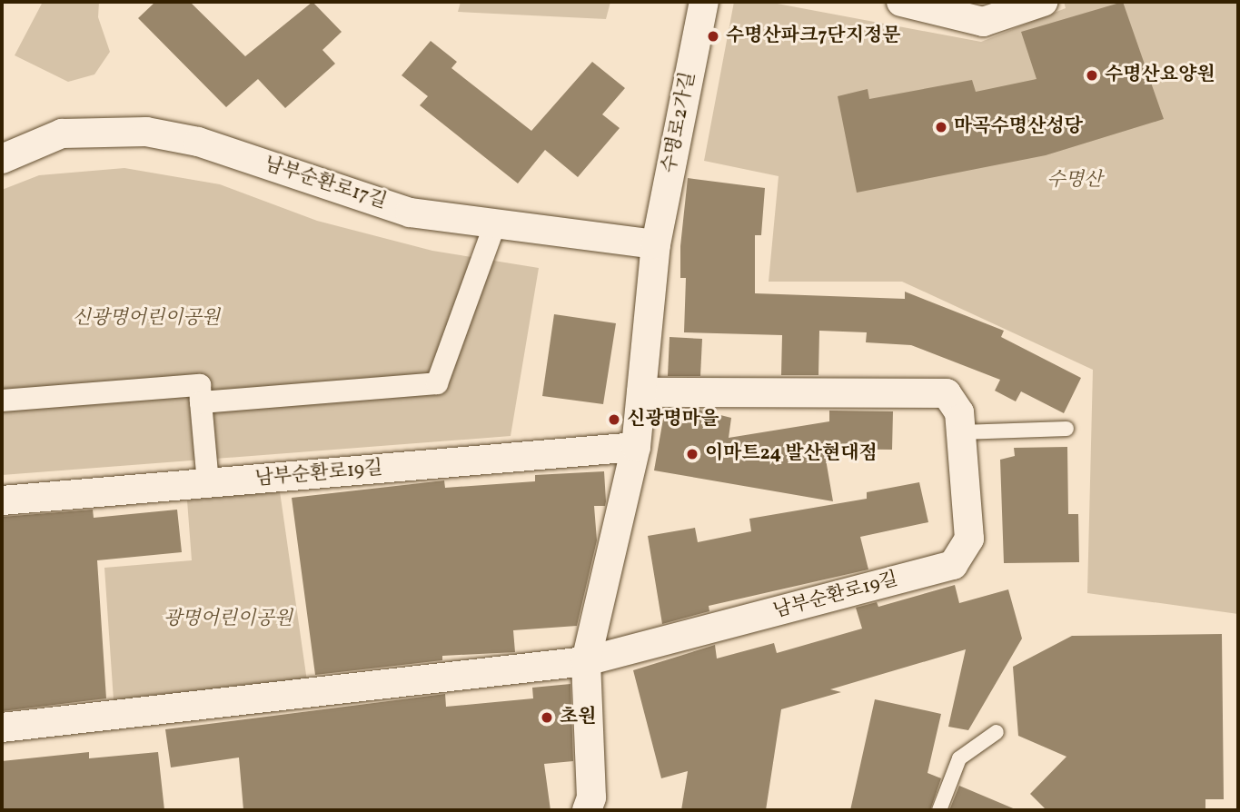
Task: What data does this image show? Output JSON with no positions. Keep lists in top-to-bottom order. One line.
{"streets":{"street":["수명로2가길","남부순환로17길","남부순환로19길"]},"crossings":[["수명로2가길","남부순환로17길"]],"parks":["수명산","신광명어린이공원","광명어린이공원"],"places":["수명산파크7단지정문","수명산요양원","마곡수명산성당","신광명마을","이마트24 발산현대점","초원"]}
